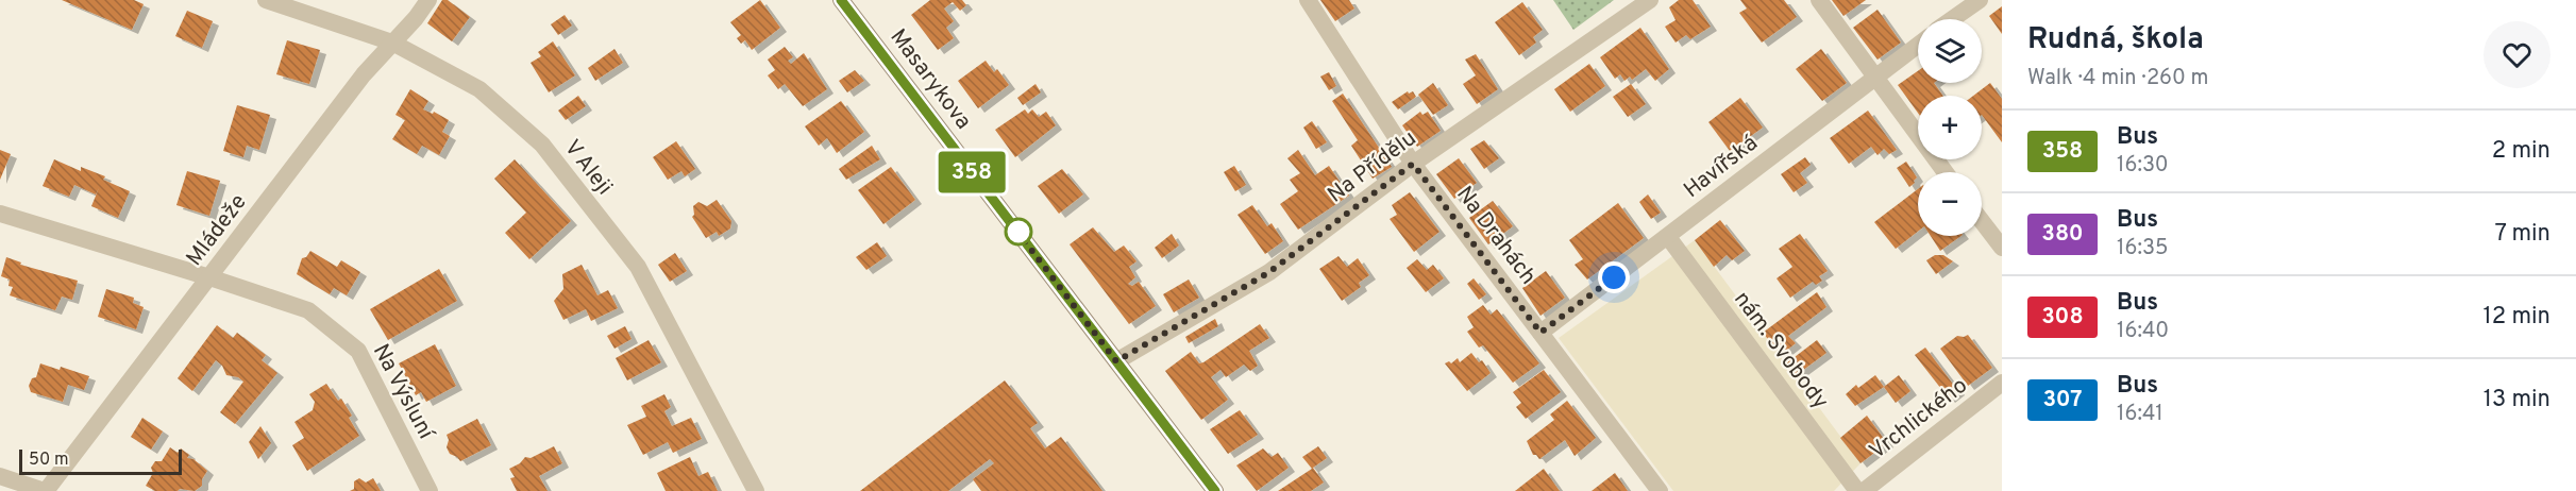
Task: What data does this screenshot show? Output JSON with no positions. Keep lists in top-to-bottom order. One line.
{"streets":{"main road":["Masarykova"],"street":["Na Přídělu","Havířská","V Aleji","Mládeže","Na Drahách","nám. Svobody","Na Výsluní","Vrchlického"]},"crossings":[["Masarykova","Na Přídělu"],["Na Přídělu","Na Drahách"],["Havířská","Na Drahách"],["Havířská","nám. Svobody"],["V Aleji","Mládeže"],["Mládeže","Na Výsluní"]],"lines":["bus line 358"],"scale_bar":"50 m","page":{"on_map":"358","heading":["Rudná, škola","Walk · 4 min · 260 m"],"map_buttons":["+","−"],"list":[{"mark":"358","name":"Bus","note":"16:30","value":"2 min"},{"mark":"380","name":"Bus","note":"16:35","value":"7 min"},{"mark":"308","name":"Bus","note":"16:40","value":"12 min"},{"mark":"307","name":"Bus","note":"16:41","value":"13 min"}],"scale":"50 m"}}
